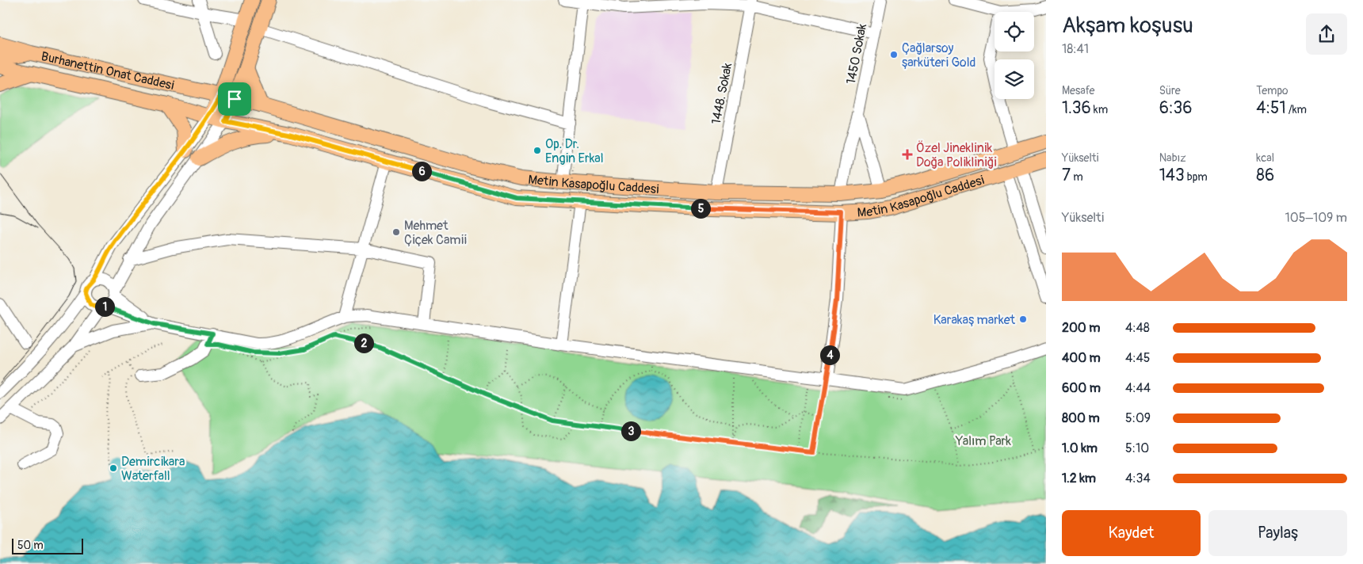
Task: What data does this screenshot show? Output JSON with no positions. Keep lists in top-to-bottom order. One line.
{"streets":{"main road":["Burhanettin Onat Caddesi","Metin Kasapoğlu Caddesi"],"street":["1450 Sokak","1448. Sokak"]},"crossings":[["1450 Sokak","Metin Kasapoğlu Caddesi"],["Burhanettin Onat Caddesi","Metin Kasapoğlu Caddesi"],["1448. Sokak","Metin Kasapoğlu Caddesi"]],"parks":["Yalım Park"],"places":{"other":["Çağlarsoy şarküteri Gold","Op. Dr. Engin Erkal","Mehmet Çiçek Camii","Karakaş market","Demircikara Waterfall"],"health":["Özel Jineklinik Doğa Polikliniği"]},"scale_bar":"50 m","page":{"heading":["Akşam koşusu","18:41"],"stats":[["Mesafe","1.36 km"],["Süre","6:36"],["Tempo","4:51 /km"],["Yükselti","7 m"],["Nabız","143 bpm"],["kcal","86"]],"pins":["6","5","1","2","4","3"],"chart":["Yükselti","105–109 m"],"list":[{"name":"200 m","note":"4:48"},{"name":"400 m","note":"4:45"},{"name":"600 m","note":"4:44"},{"name":"800 m","note":"5:09"},{"name":"1.0 km","note":"5:10"},{"name":"1.2 km","note":"4:34"}],"buttons":["Kaydet","Paylaş"],"scale":"50 m"}}
